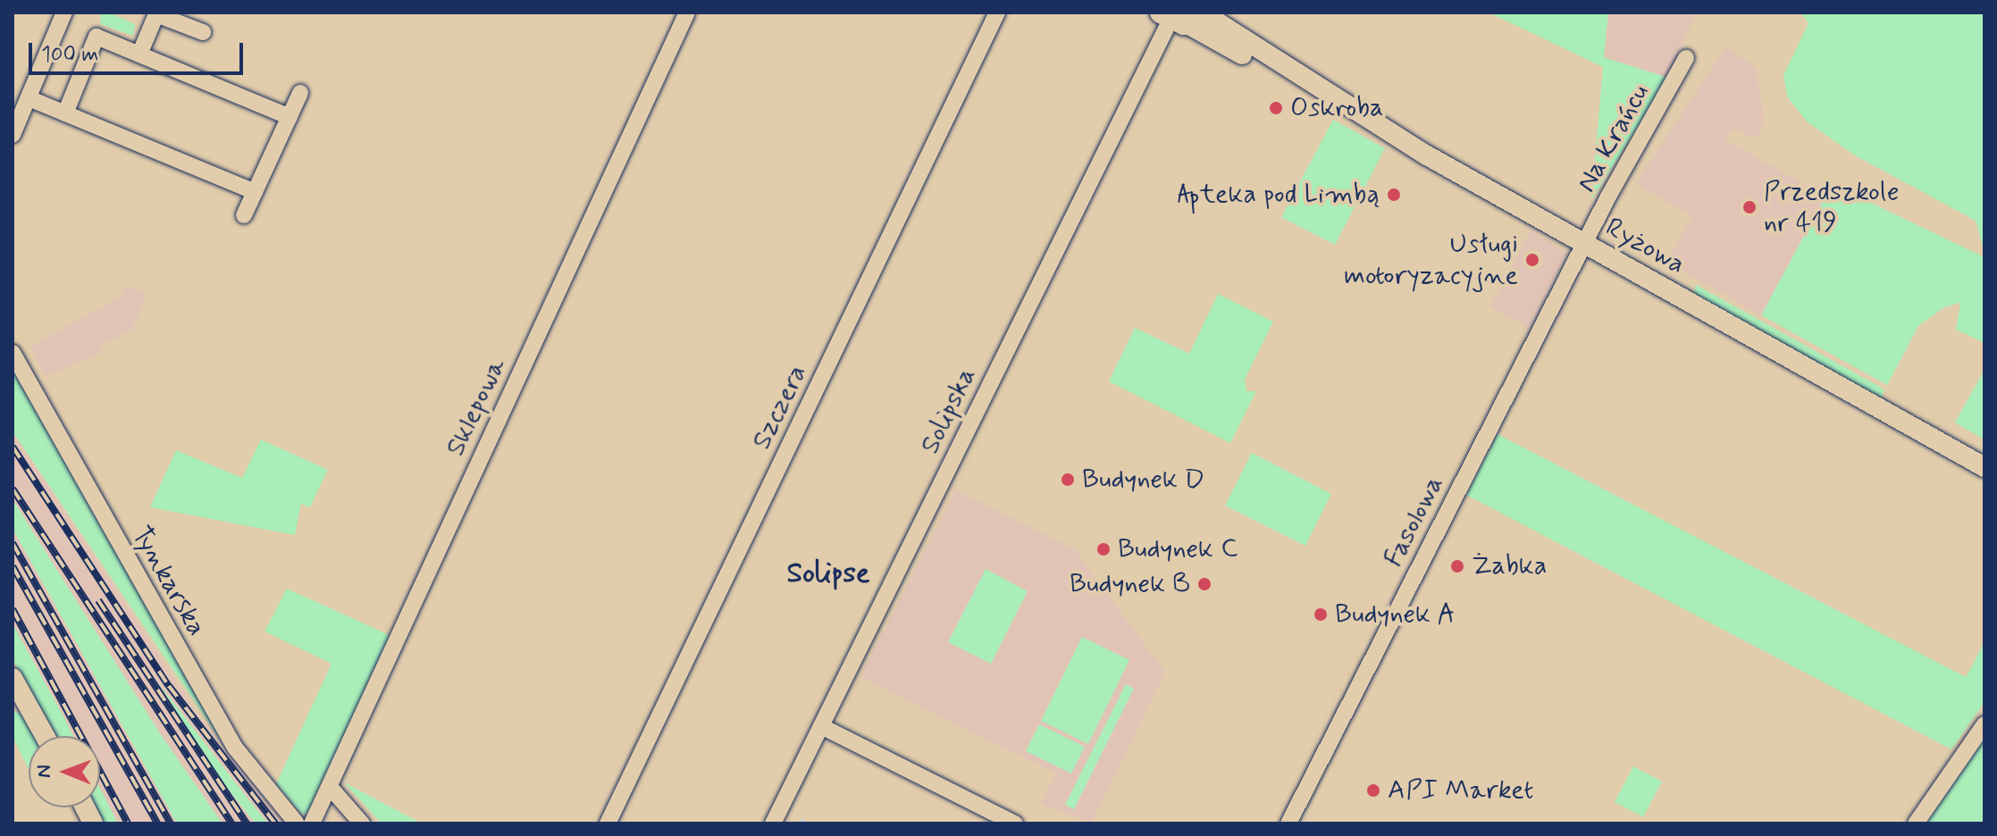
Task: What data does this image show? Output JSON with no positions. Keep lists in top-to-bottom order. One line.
{"streets":{"street":["Na Krańcu","Ryżowa","Sklepowa","Szczera","Solipska","Fasolowa","Tynkarska"]},"crossings":[["Na Krańcu","Ryżowa"],["Na Krańcu","Fasolowa"],["Ryżowa","Solipska"],["Ryżowa","Fasolowa"]],"districts":["Solipse"],"places":["Oskroba","Apteka pod Limbą","Przedszkole nr 419","Usługi motoryzacyjne","Budynek D","Budynek C","Żabka","Budynek B","Budynek A","API Market"],"scale_bar":"100 m","north":"left"}
